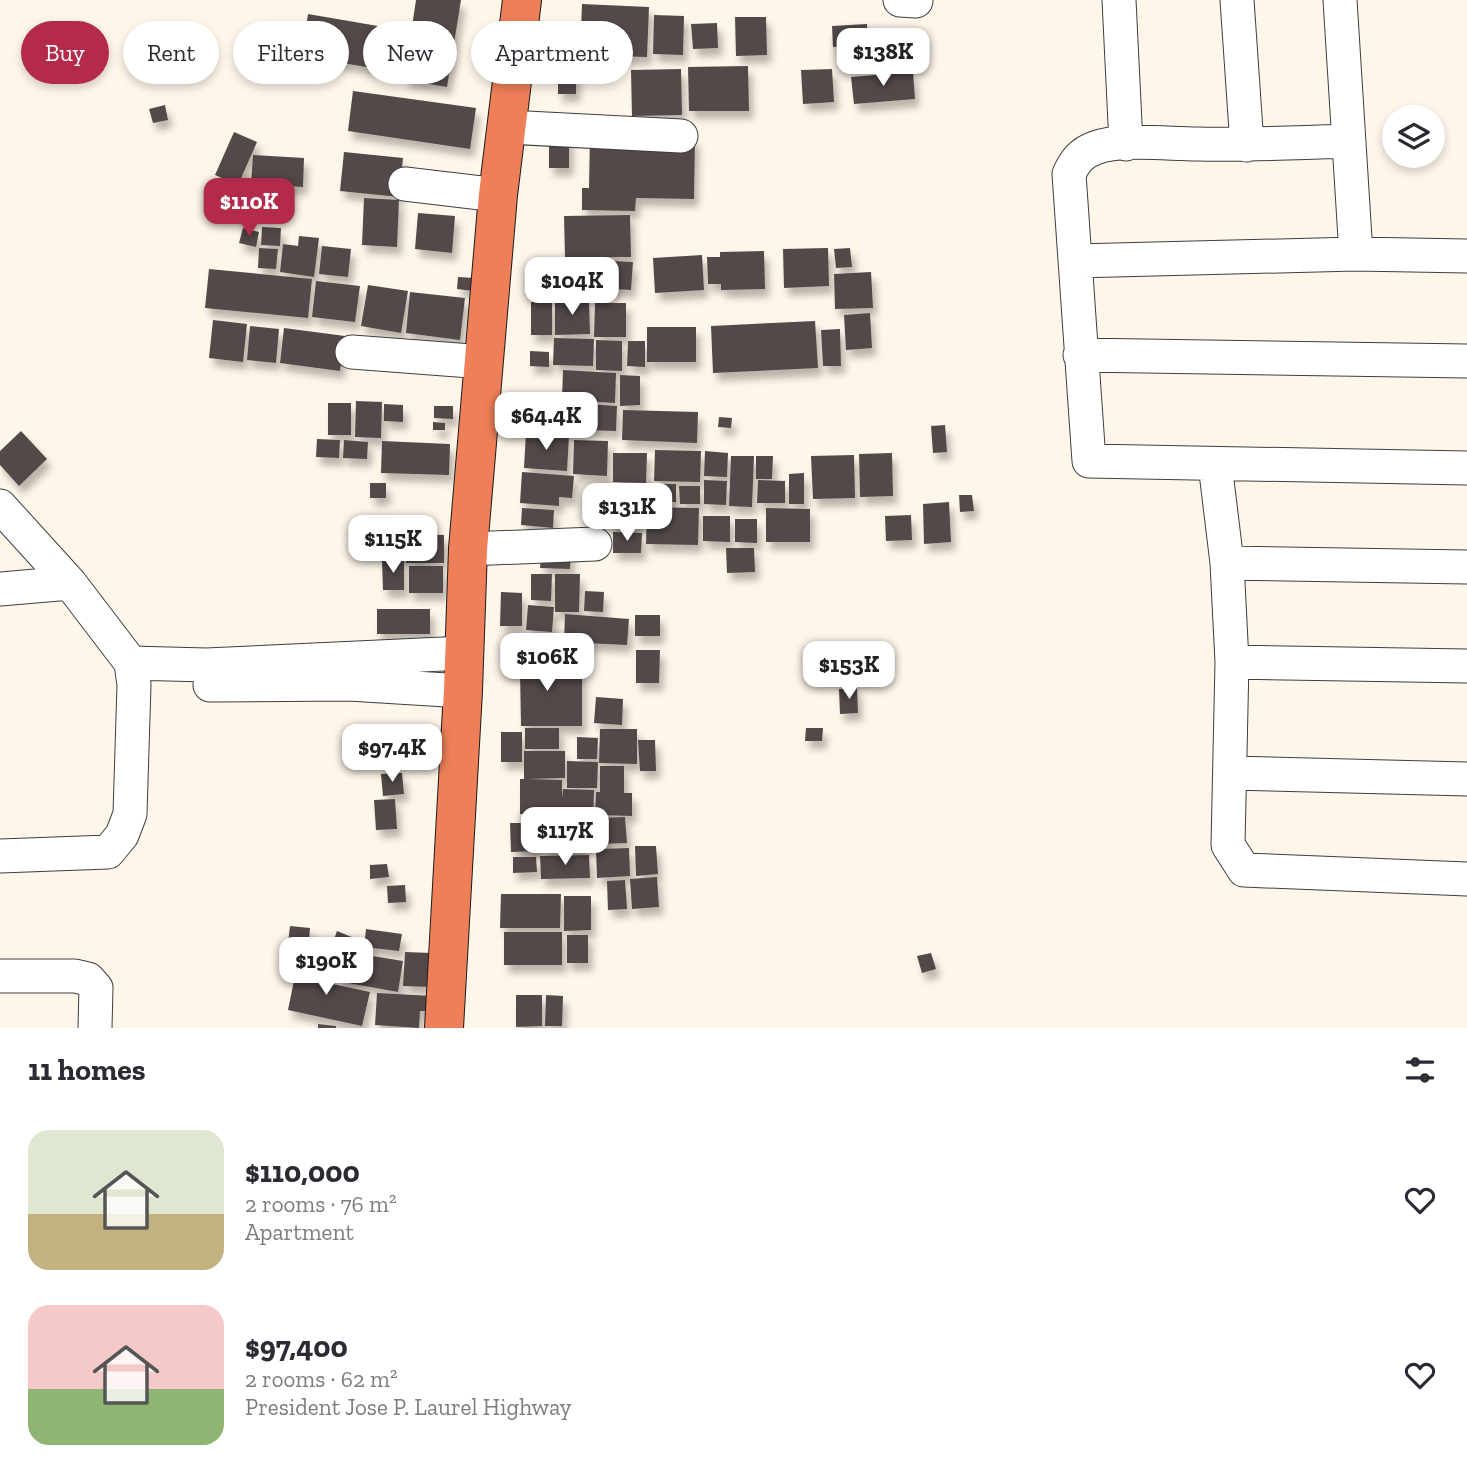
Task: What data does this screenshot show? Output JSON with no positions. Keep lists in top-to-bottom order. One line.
{"page":{"chip":["Buy","Rent","Filters","New","Apartment"],"price":["$138K","$110K","$104K","$64.4K","$131K","$115K","$106K","$153K","$97.4K","$117K","$190K"],"heading":"11 homes","list":[{"name":"$110,000","note":"2 rooms · 76 m² · Apartment"},{"name":"$97,400","note":"2 rooms · 62 m² · President Jose P. Laurel Highway"}]}}
